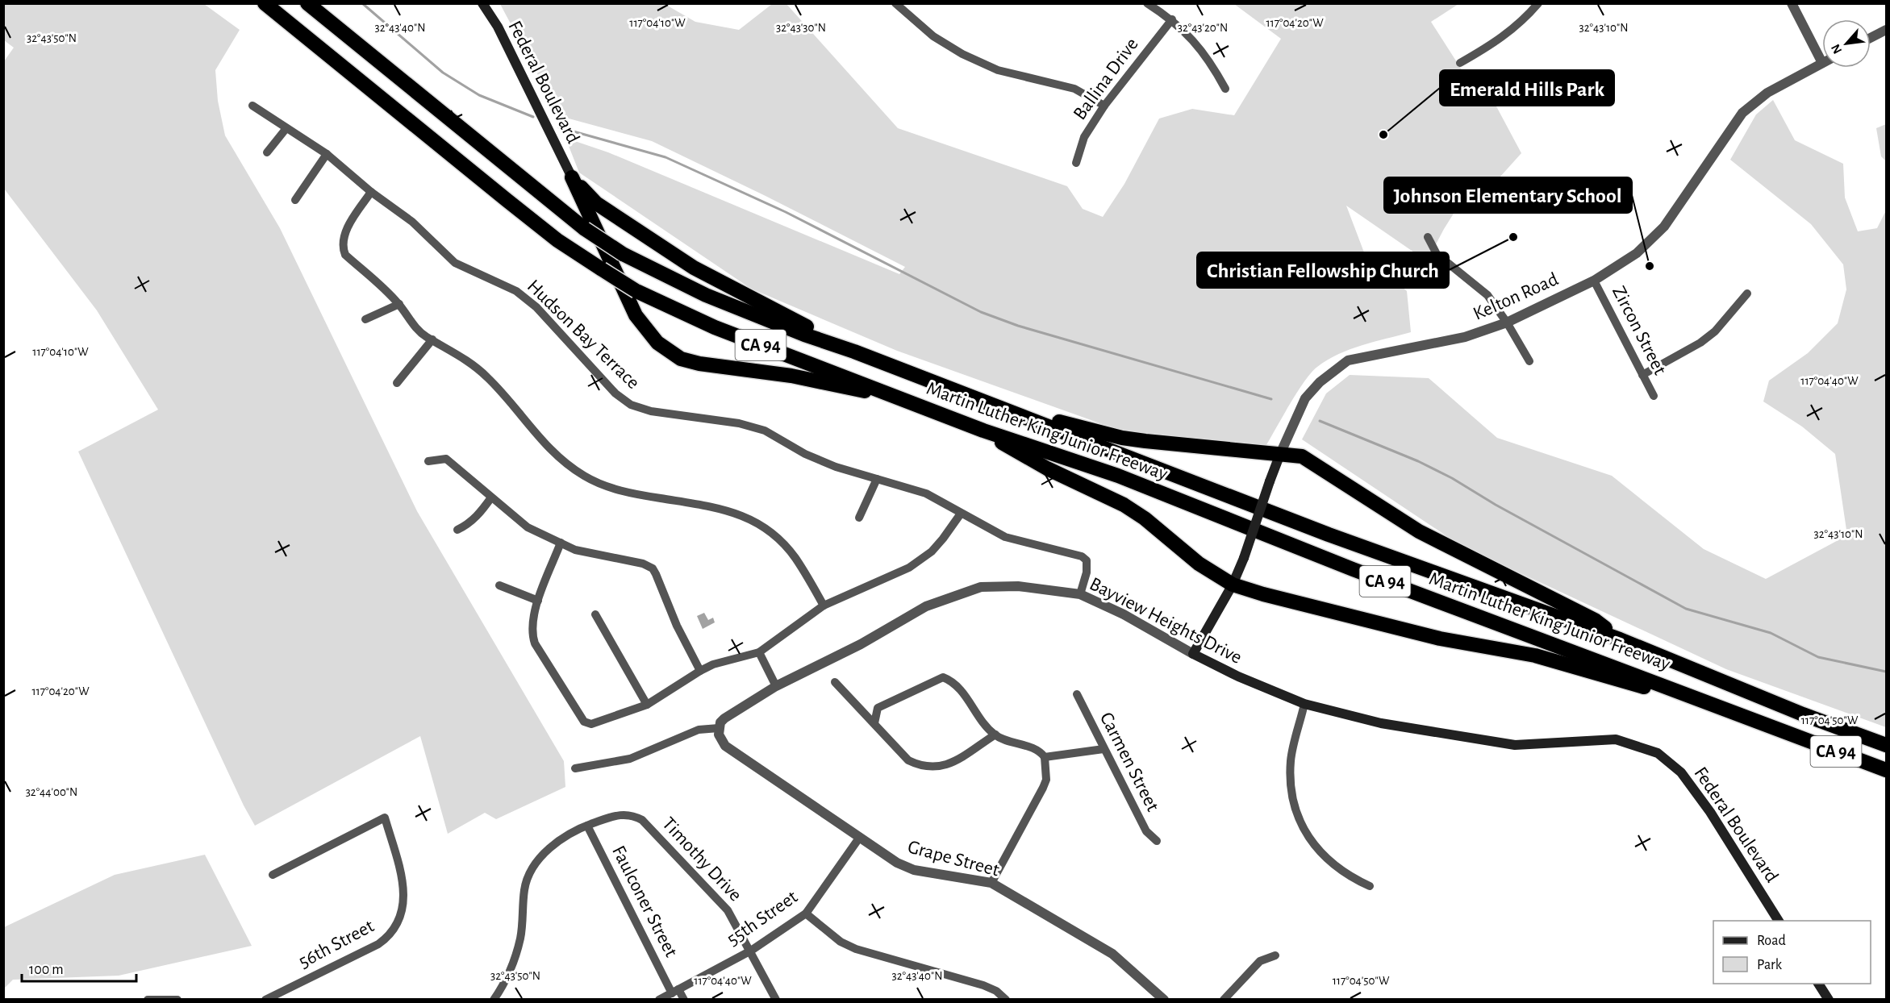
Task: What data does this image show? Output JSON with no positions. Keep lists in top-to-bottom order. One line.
{"streets":{"highway":["CA 94","Martin Luther King Junior Freeway"],"main road":["Federal Boulevard","Kelton Road","Bayview Heights Drive"],"street":["Ballina Drive","Zircon Street","Hudson Bay Terrace","Carmen Street","Grape Street","Timothy Drive","Faulconer Street","55th Street","56th Street"]},"crossings":[["Federal Boulevard","Bayview Heights Drive"],["Kelton Road","Zircon Street"],["Kelton Road","Bayview Heights Drive"],["Hudson Bay Terrace","Bayview Heights Drive"],["Bayview Heights Drive","Grape Street"],["Grape Street","55th Street"],["Timothy Drive","Faulconer Street"],["Timothy Drive","55th Street"],["Faulconer Street","55th Street"]],"places":["Emerald Hills Park","Christian Fellowship Church","Johnson Elementary School"],"legend":["Road","Park"],"scale_bar":"100 m","north":"bottom left","coordinates":["117°04'10\"W","117°04'20\"W","32°43'40\"N","32°43'30\"N","32°43'20\"N","32°43'10\"N","32°43'50\"N","117°04'40\"W","117°04'50\"W","32°44'00\"N"]}
